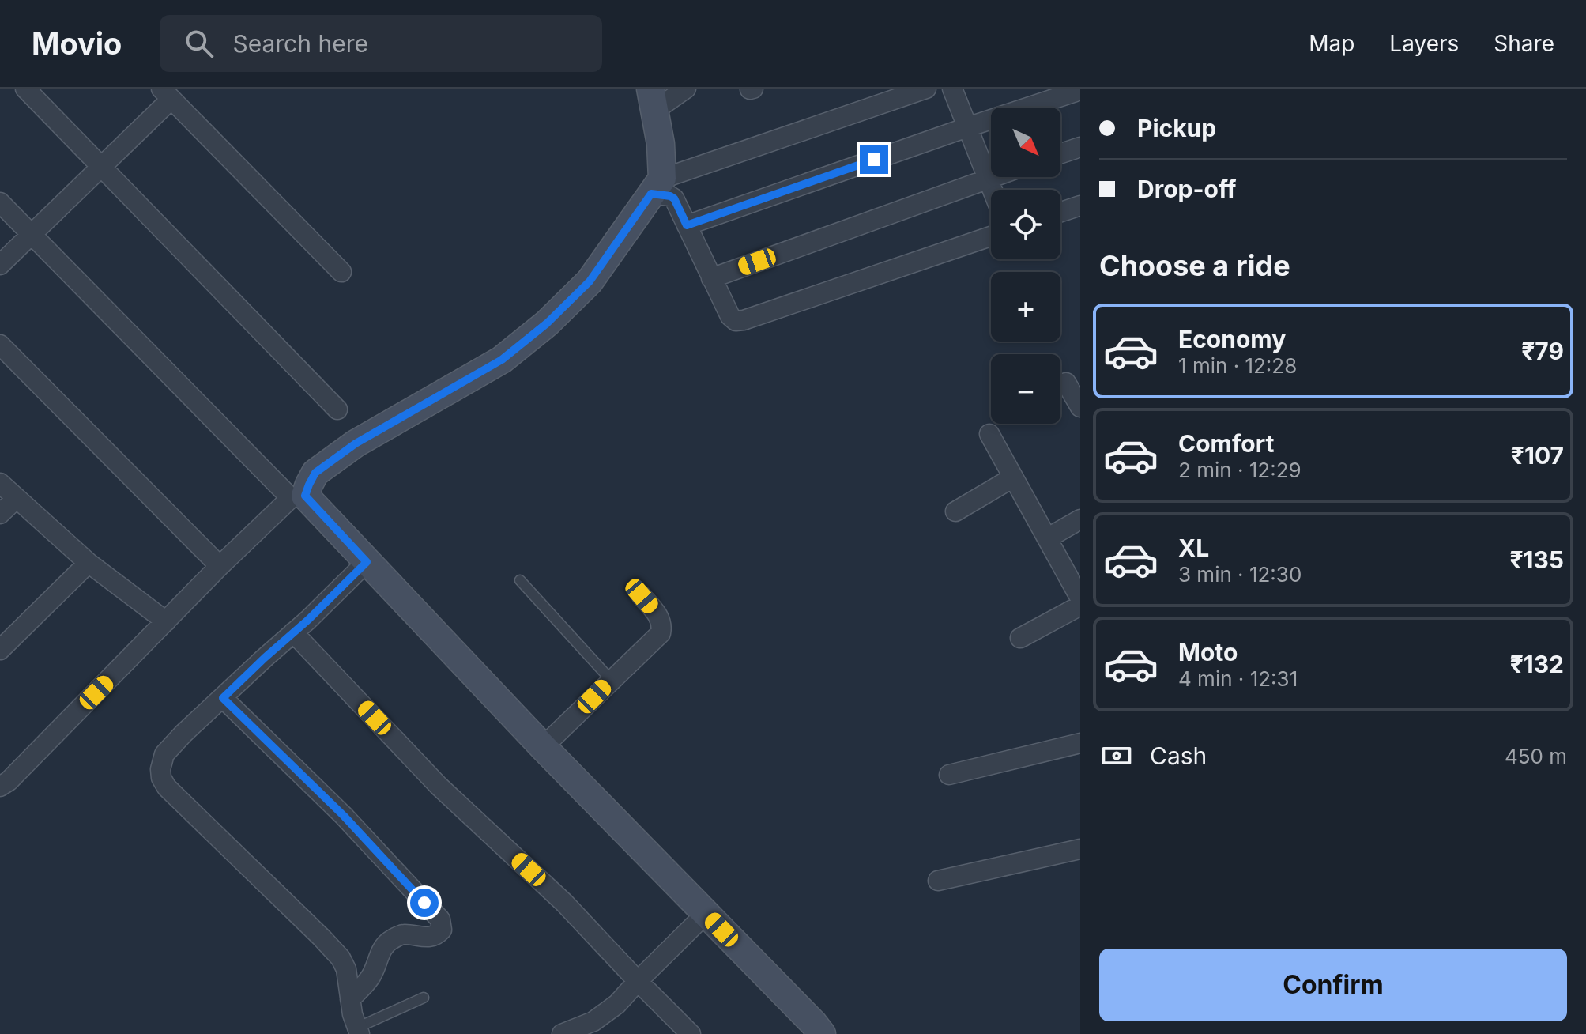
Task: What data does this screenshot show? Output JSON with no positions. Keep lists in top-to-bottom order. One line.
{"north":"bottom right","page":{"header":"Movio","search":"Search here","nav":["Map","Layers","Share"],"banner":["Pickup","Drop-off"],"map_buttons":["+","−"],"heading":"Choose a ride","list":[{"name":"Economy","note":"1 min · 12:28","value":"₹79"},{"name":"Comfort","note":"2 min · 12:29","value":"₹107"},{"name":"XL","note":"3 min · 12:30","value":"₹135"},{"name":"Moto","note":"4 min · 12:31","value":"₹132"}],"pay":["Cash","450 m"],"buttons":"Confirm"}}
